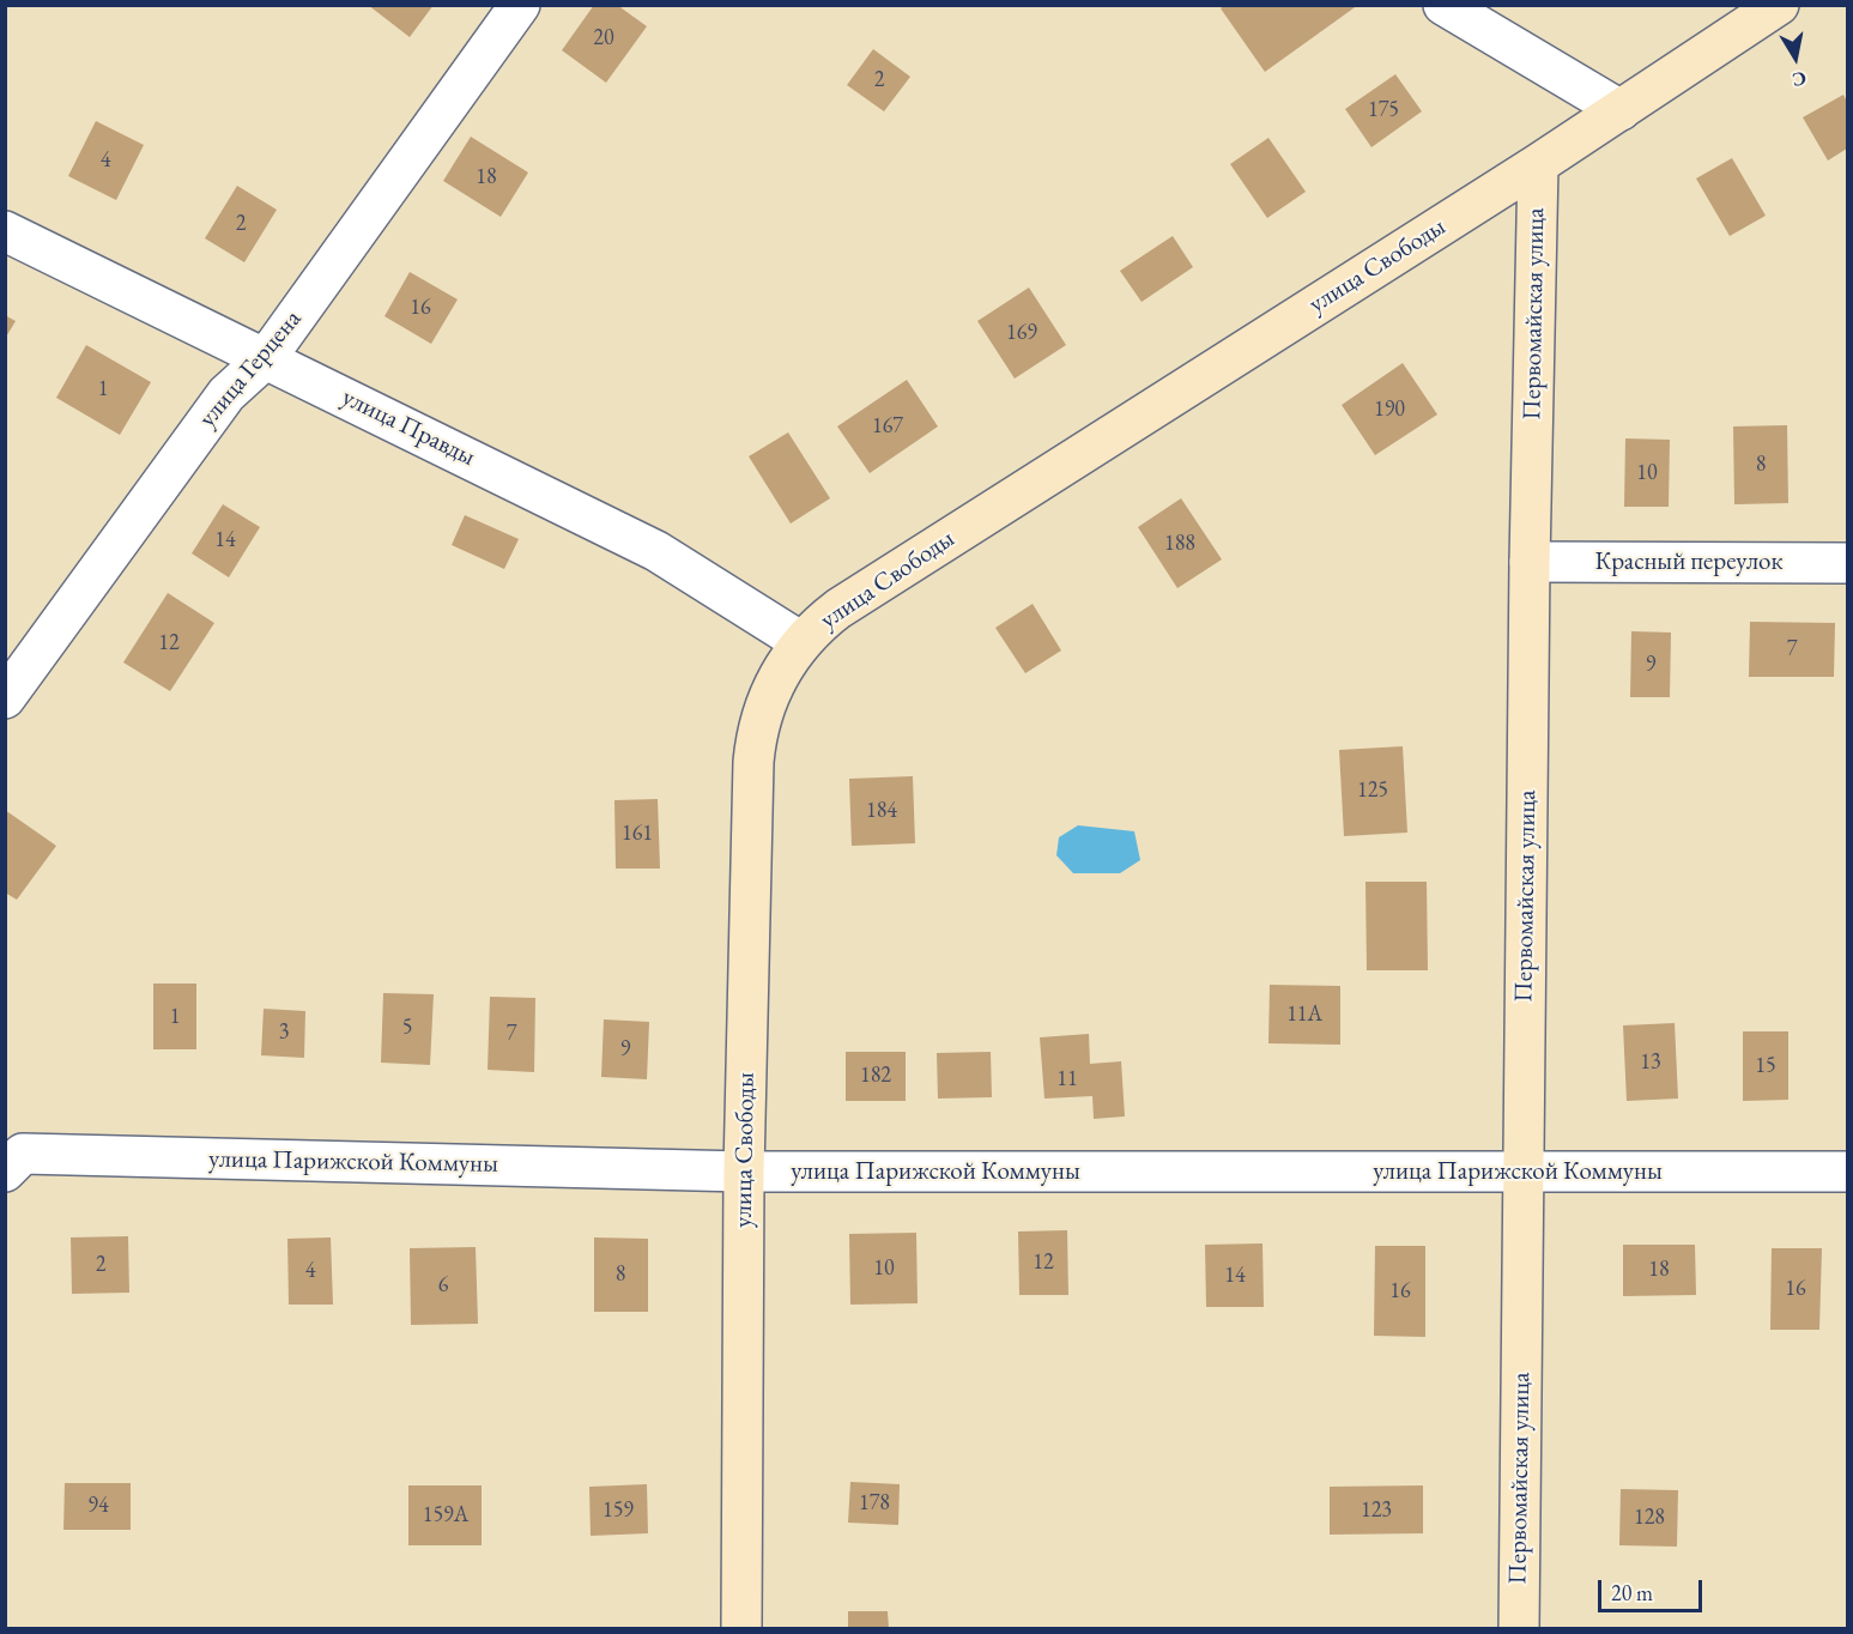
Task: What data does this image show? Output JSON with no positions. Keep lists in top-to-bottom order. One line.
{"streets":{"main road":["улица Свободы","Первомайская улица"],"street":["улица Герцена","улица Правды","Красный переулок","улица Парижской Коммуны"]},"crossings":[["улица Свободы","Первомайская улица"],["улица Свободы","улица Правды"],["улица Свободы","улица Парижской Коммуны"],["Первомайская улица","Красный переулок"],["Первомайская улица","улица Парижской Коммуны"],["улица Герцена","улица Правды"]],"house_numbers":["20","2","175","4","18","2","16","169","1","190","167","8","10","14","188","12","7","9","125","184","161","11А","1","5","3","7","9","13","15","182","11","12","2","10","18","4","8","14","6","16","16","178","94","159","123","159А","128"],"scale_bar":"20 m","north":"bottom"}
